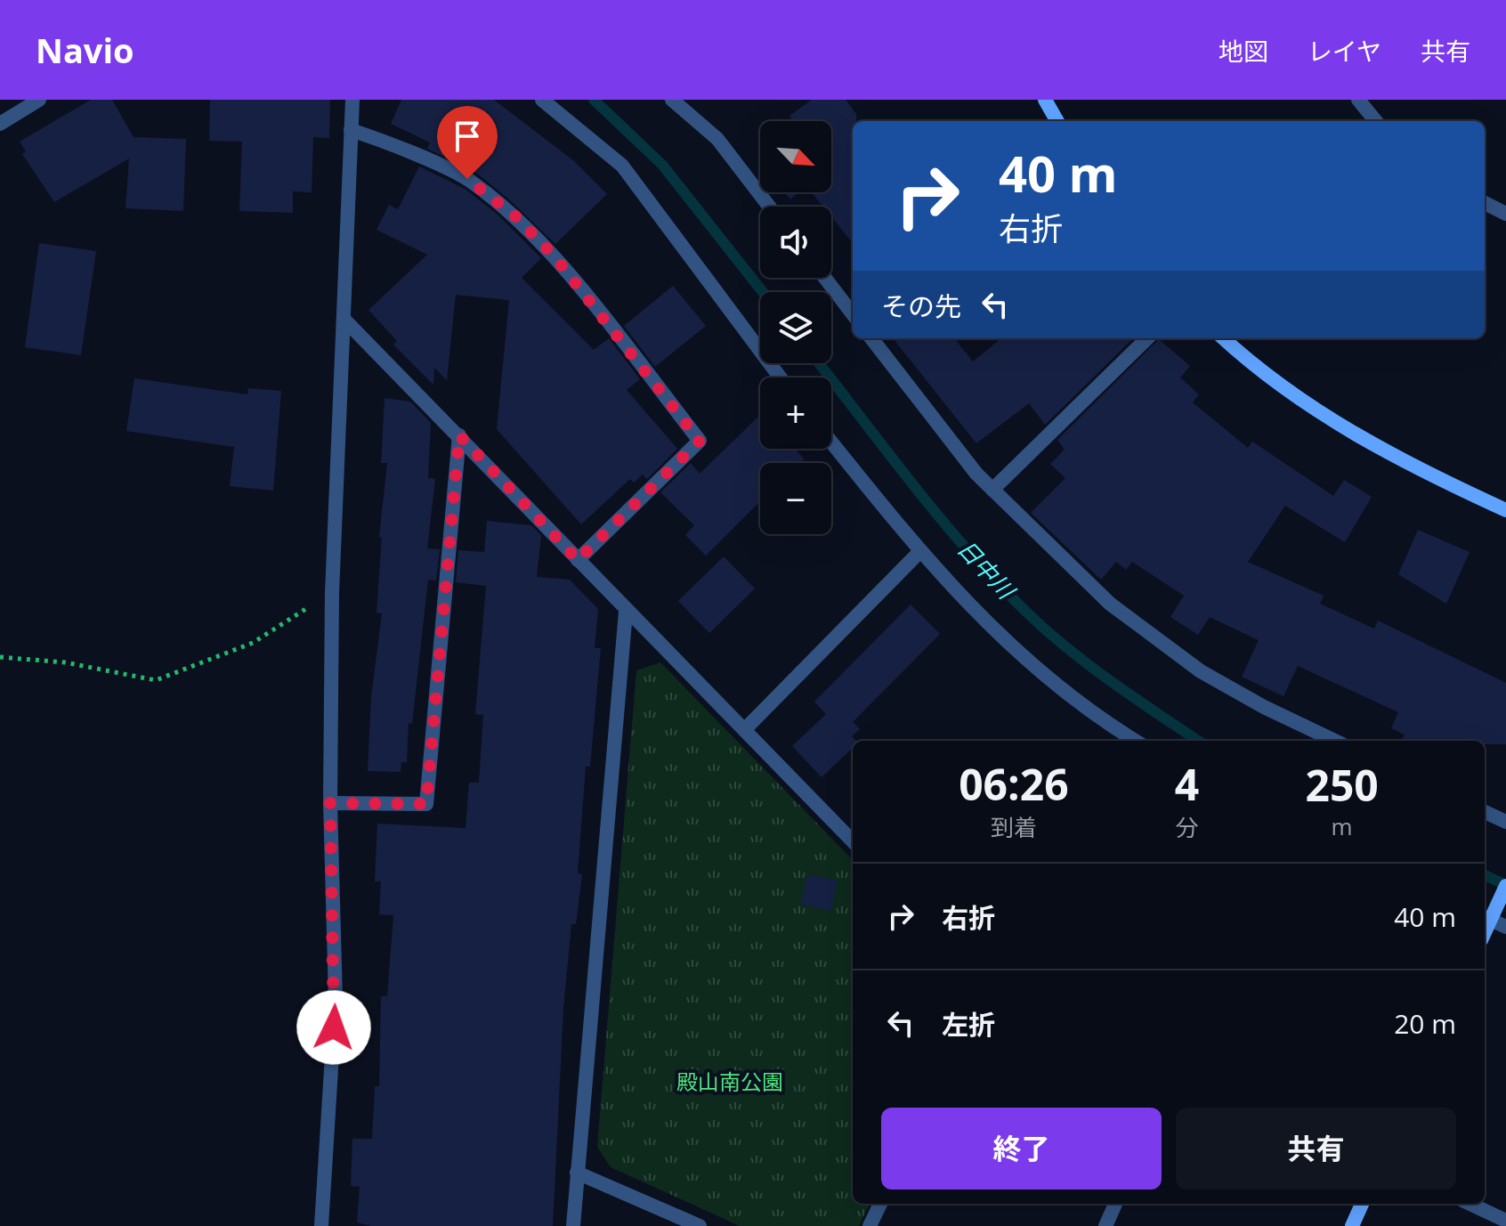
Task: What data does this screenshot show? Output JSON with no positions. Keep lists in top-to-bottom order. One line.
{"water":["日中川"],"parks":["殿山南公園"],"north":"bottom right","page":{"header":"Navio","nav":["地図","レイヤ","共有"],"map_buttons":["+","−"],"turn":["40 m","右折"],"then":"その先","eta":["06:26","到着","4","分","250","m"],"list":[{"name":"右折","value":"40 m"},{"name":"左折","value":"20 m"}],"buttons":["終了","共有"]}}
